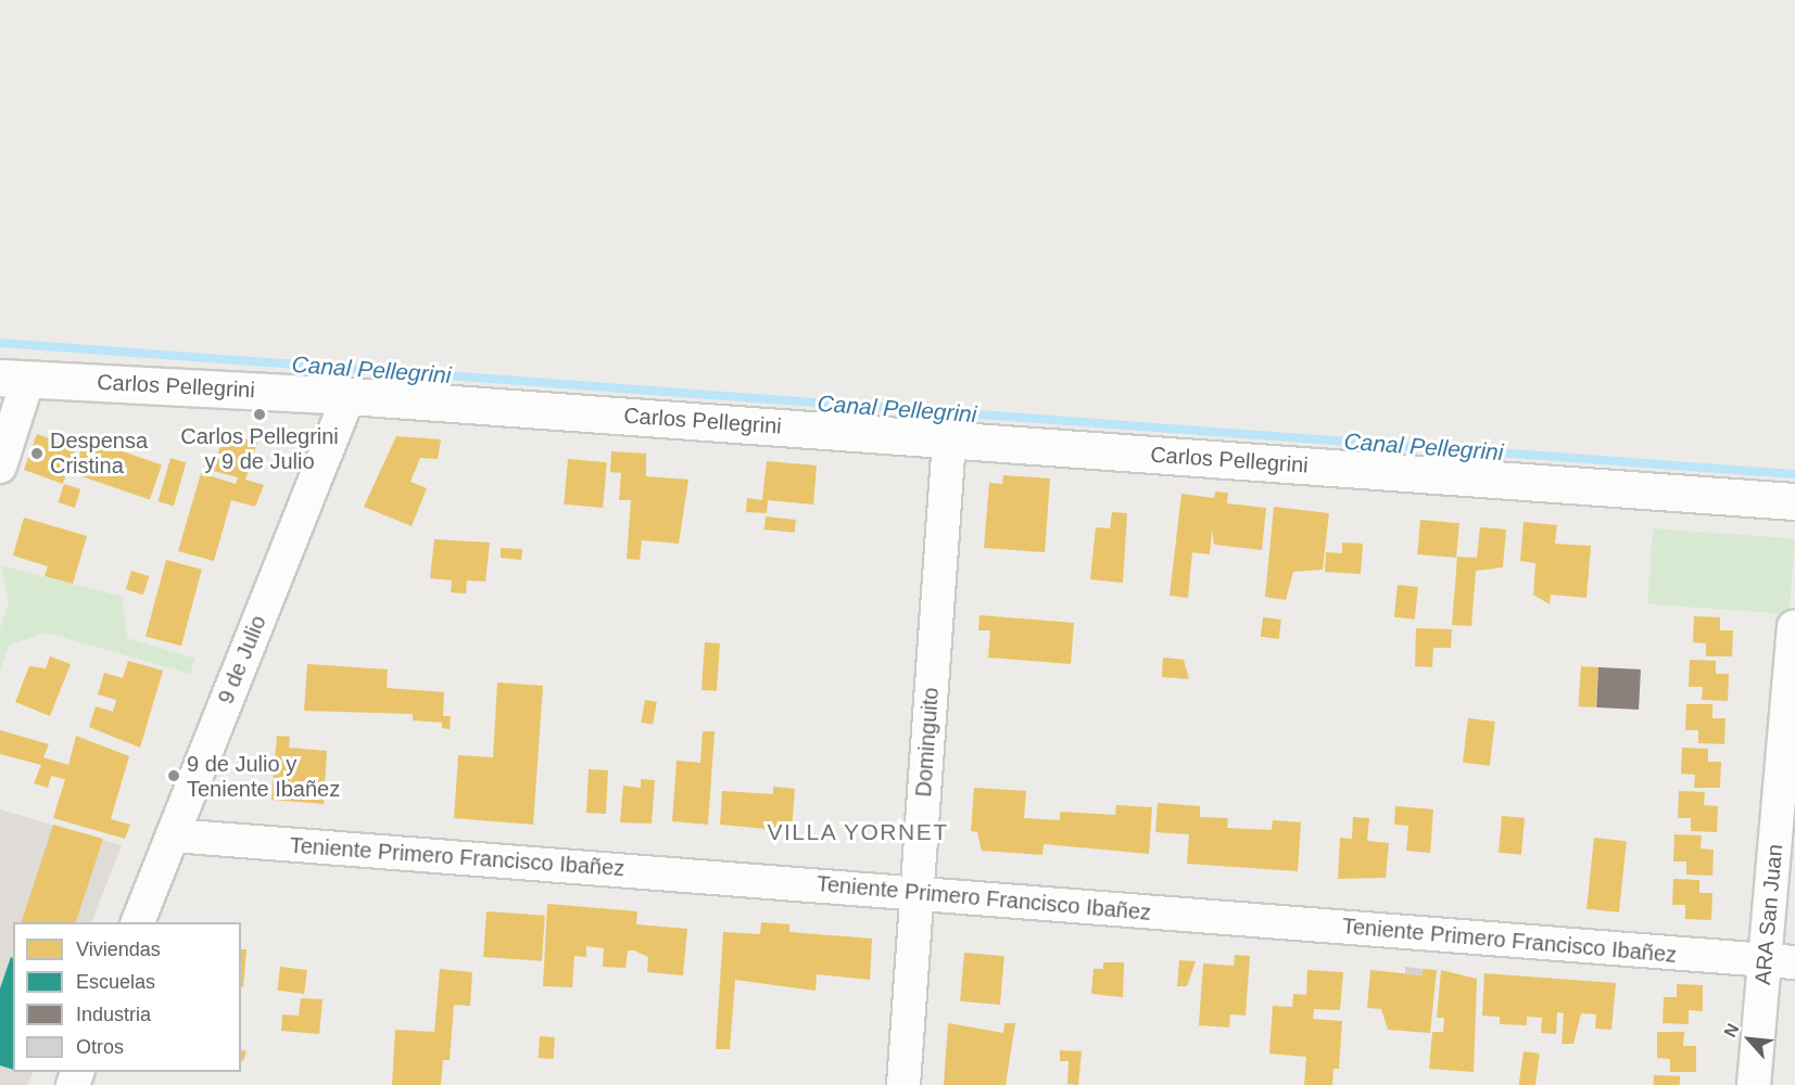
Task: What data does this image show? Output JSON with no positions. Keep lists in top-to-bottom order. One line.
{"streets":{"main road":["Carlos Pellegrini"],"street":["9 de Julio","Dominguito","Teniente Primero Francisco Ibañez","ARA San Juan"]},"crossings":[["Carlos Pellegrini","9 de Julio"],["Carlos Pellegrini","Dominguito"],["9 de Julio","Teniente Primero Francisco Ibañez"],["Dominguito","Teniente Primero Francisco Ibañez"],["Teniente Primero Francisco Ibañez","ARA San Juan"]],"districts":["VILLA YORNET"],"water":["Canal Pellegrini"],"places":["Carlos Pellegrini y 9 de Julio","Despensa Cristina","9 de Julio y Teniente Ibañez"],"legend":["Viviendas","Escuelas","Industria","Otros"],"north":"top left"}
